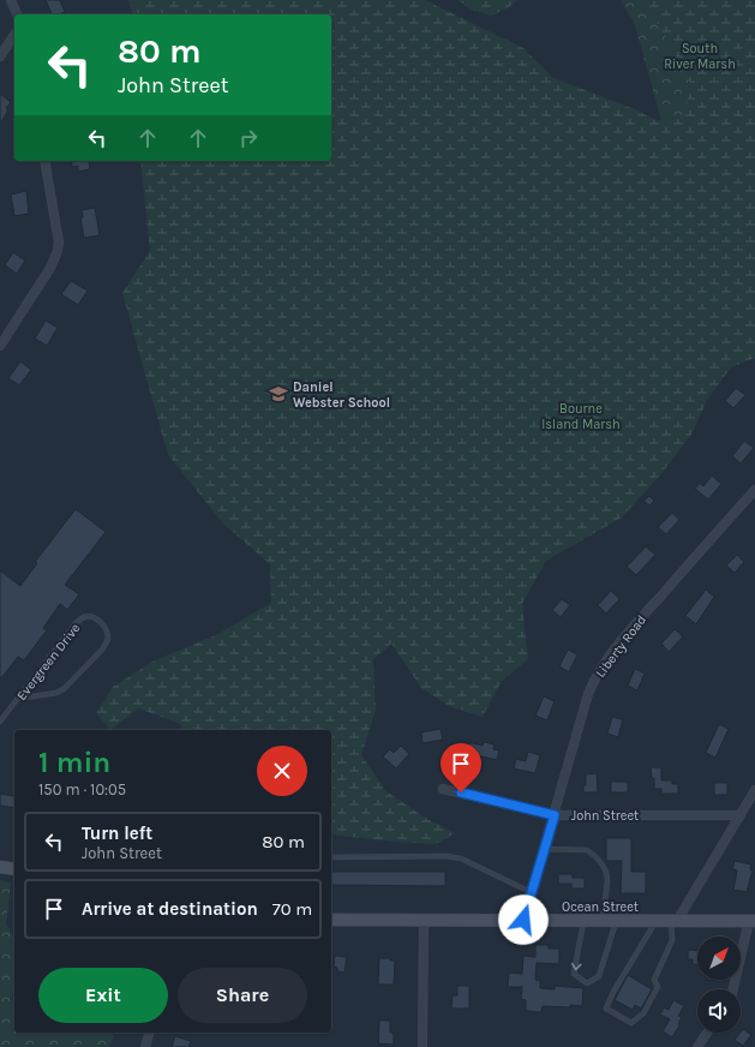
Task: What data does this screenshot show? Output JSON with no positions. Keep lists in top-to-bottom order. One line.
{"streets":{"main road":["Ocean Street"],"street":["Liberty Road","John Street"],"lane":["Evergreen Drive"]},"crossings":[["Liberty Road","John Street"],["Liberty Road","Ocean Street"]],"parks":["South River Marsh","Bourne Island Marsh"],"places":{"school or university":["Daniel Webster School"]},"north":"top right","page":{"turn":["80 m","John Street"],"heading":["1 min","150 m · 10:05"],"list":[{"name":"Turn left","note":"John Street","value":"80 m"},{"name":"Arrive at destination","value":"70 m"}],"buttons":["Exit","Share"]}}
